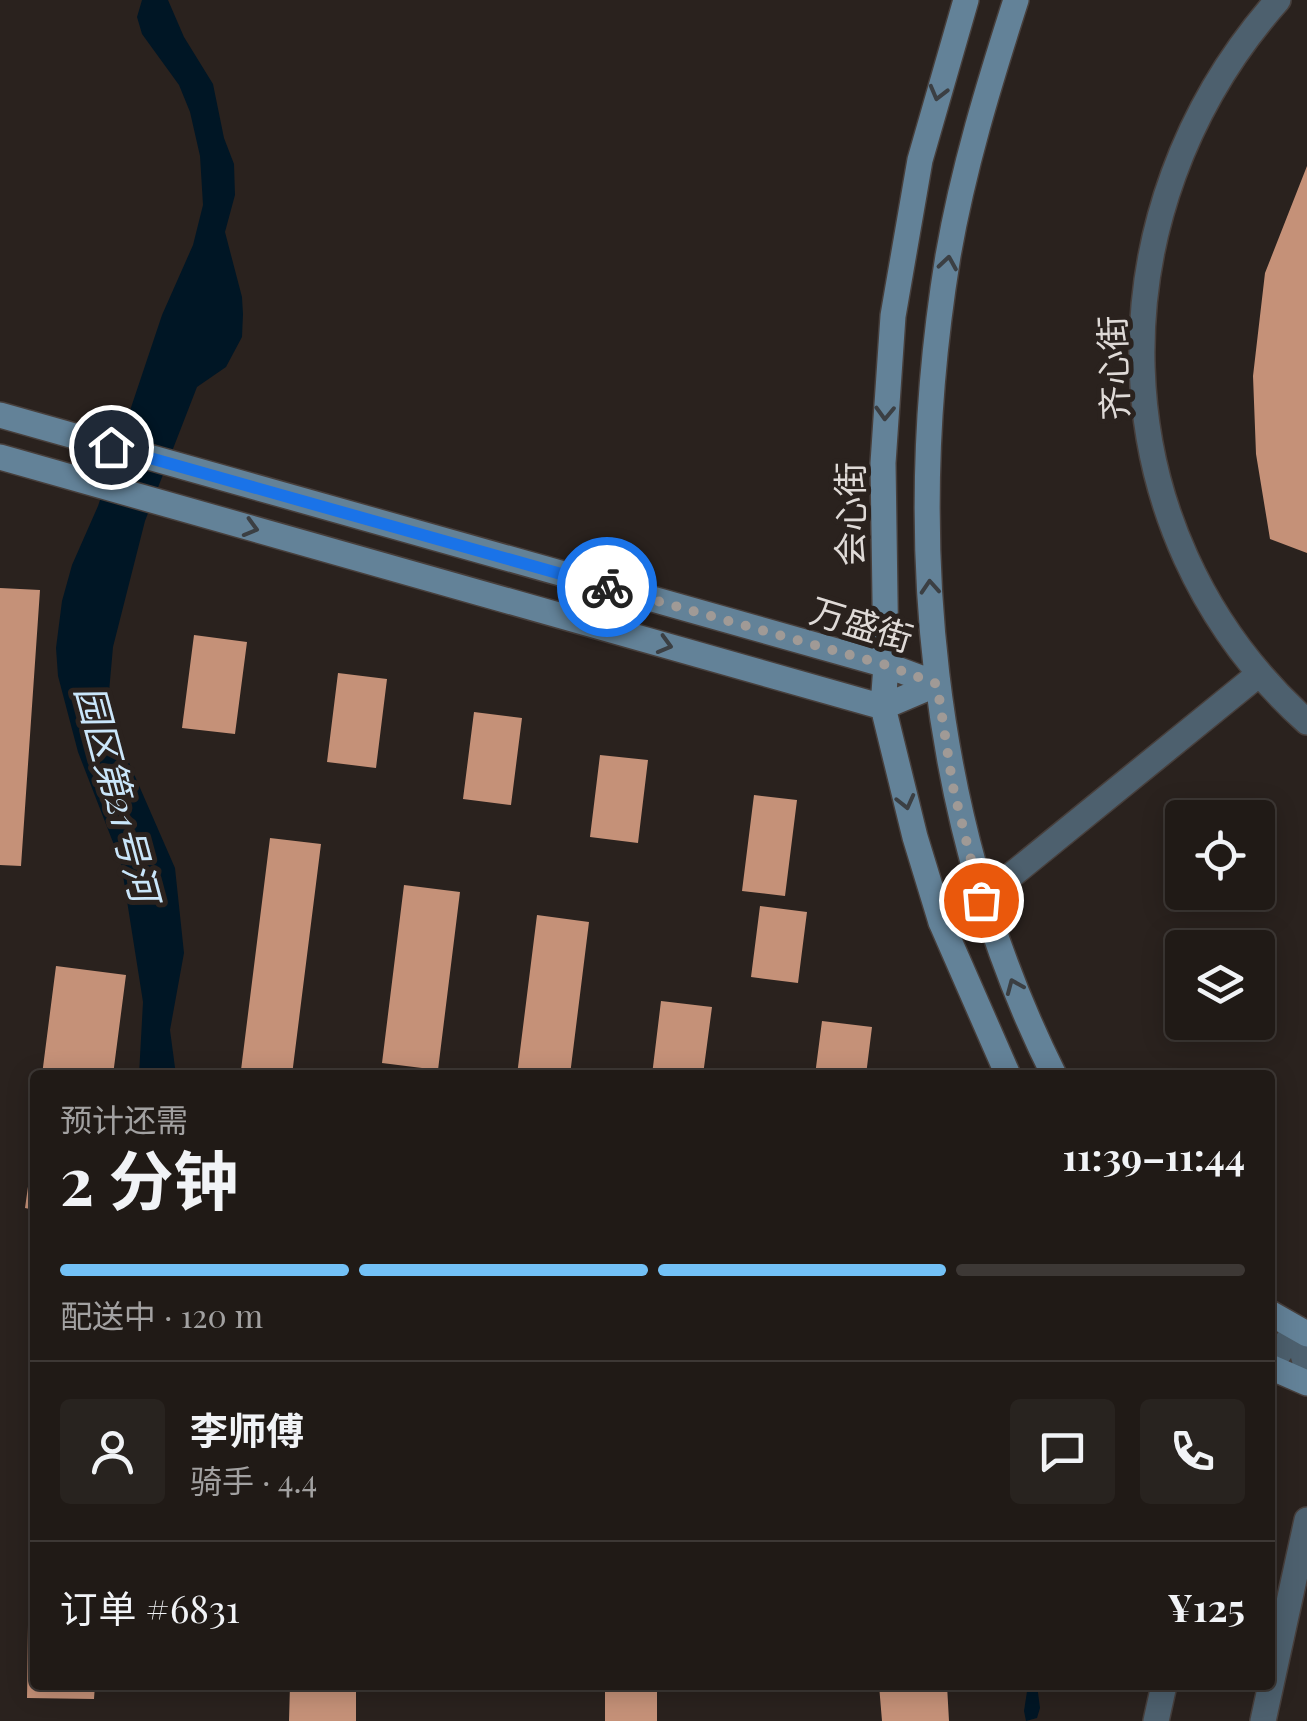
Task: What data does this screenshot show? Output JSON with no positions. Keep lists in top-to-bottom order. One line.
{"streets":{"main road":["会心街","万盛街"],"street":["齐心街"]},"crossings":[["会心街","万盛街"]],"water":["园区第21号河"],"page":{"heading":["2 分钟","预计还需","11:39–11:44"],"panel":["李师傅","骑手 · 4.4","订单 #6831","¥125"],"bar":"配送中 · 120 m"}}
